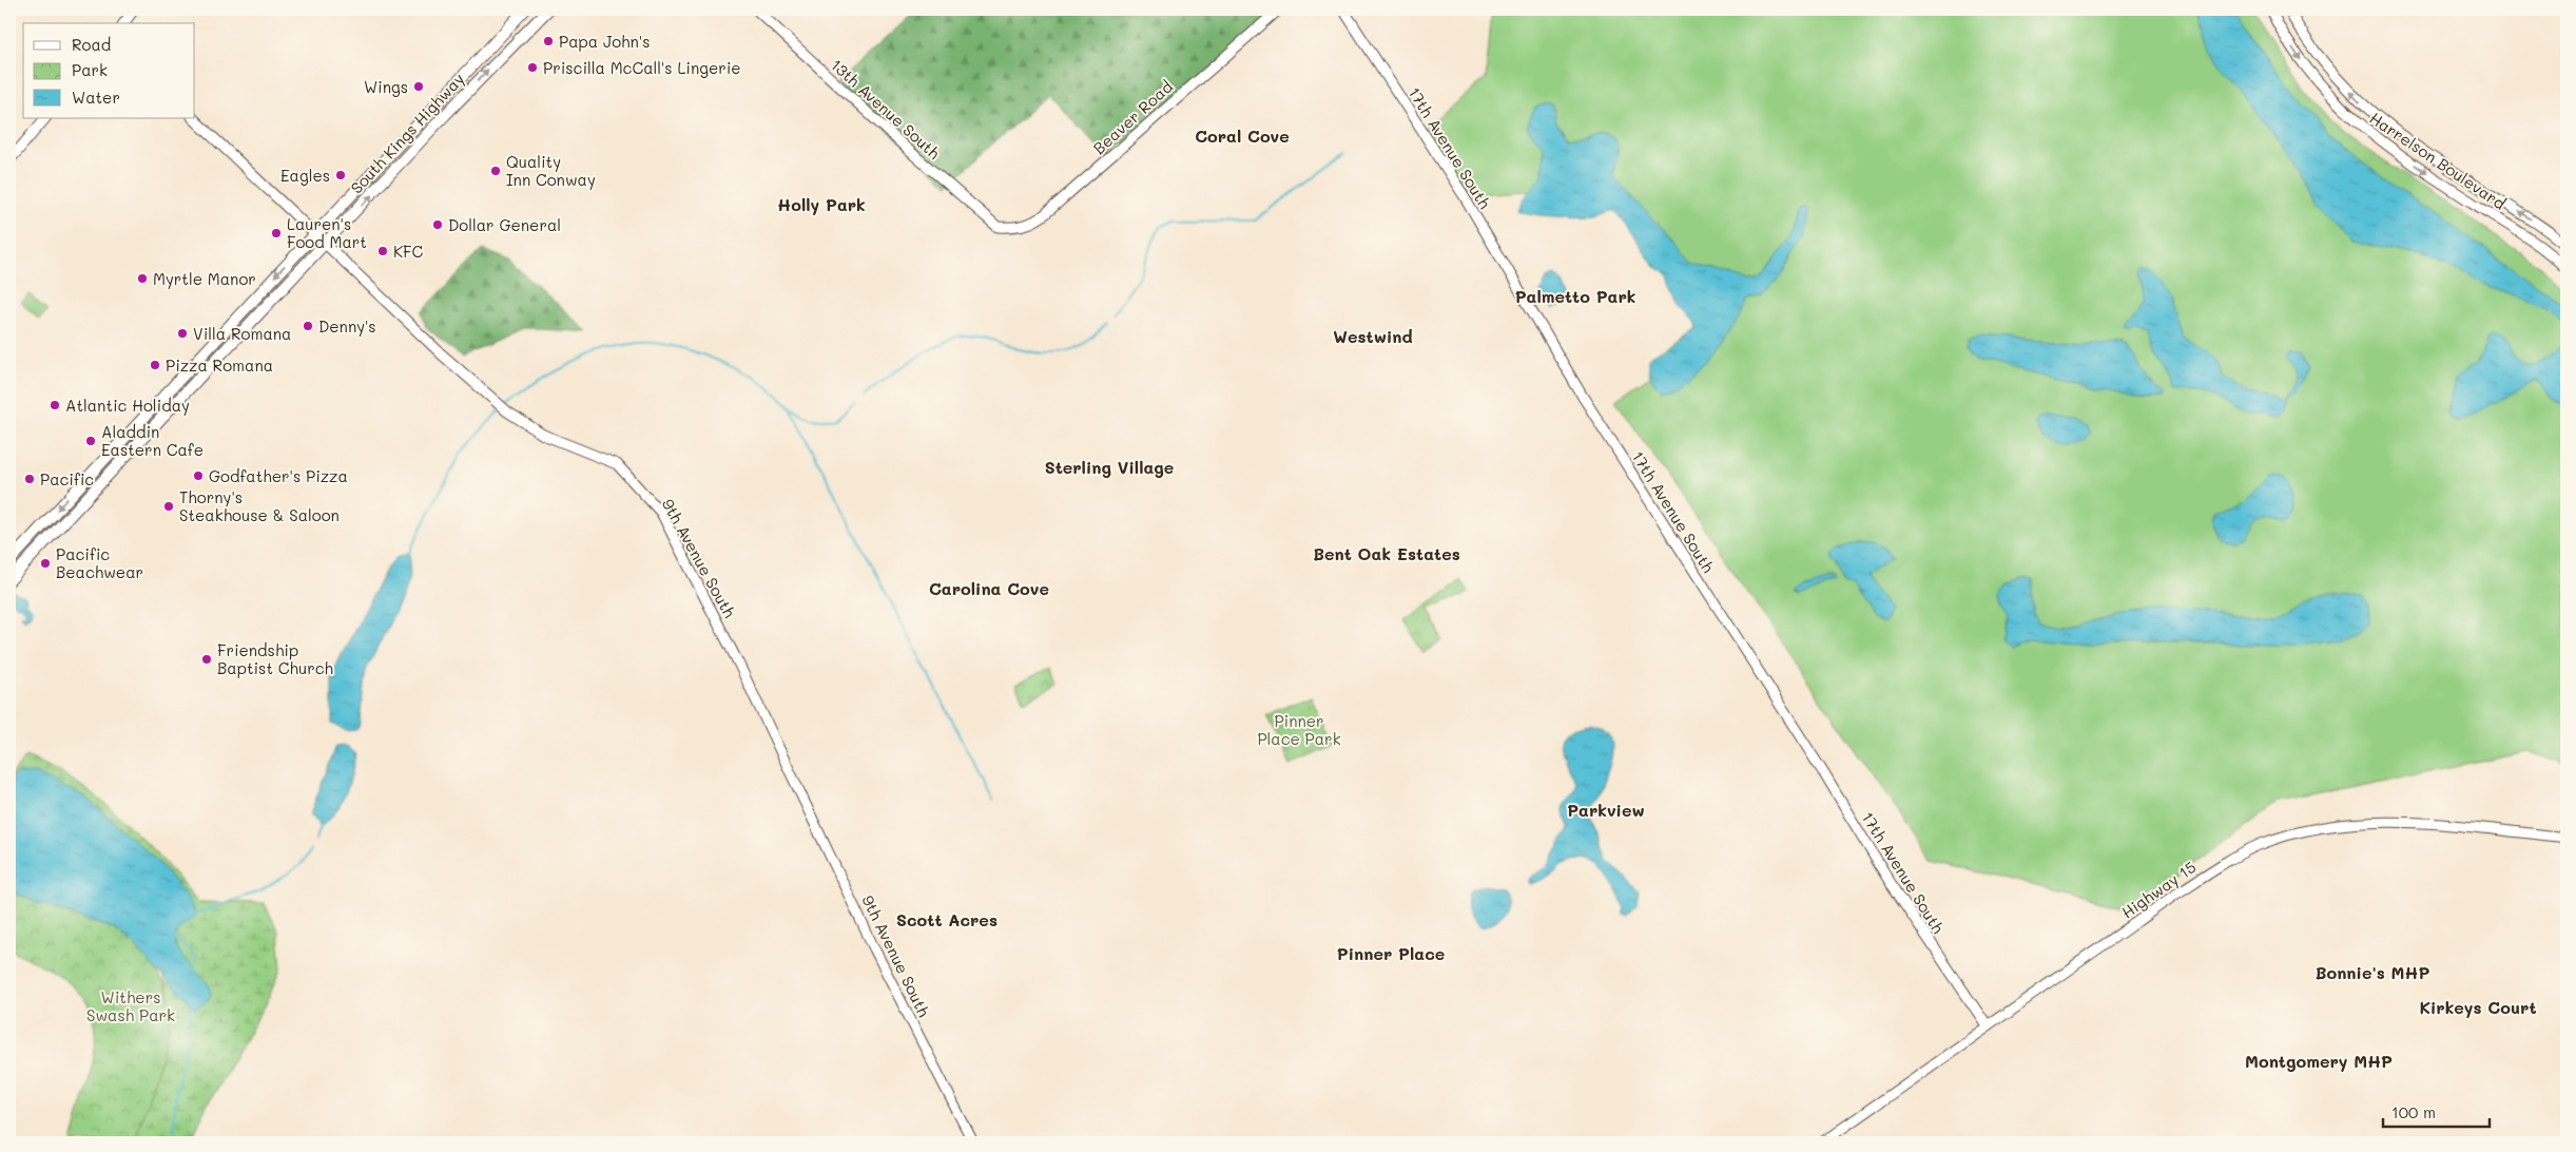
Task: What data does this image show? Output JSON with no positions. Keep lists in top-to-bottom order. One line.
{"streets":{"main road":["South Kings Highway"],"street":["13th Avenue South","Beaver Road","17th Avenue South","Harrelson Boulevard","9th Avenue South","Highway 15"]},"crossings":[["13th Avenue South","Beaver Road"],["South Kings Highway","9th Avenue South"],["17th Avenue South","Highway 15"]],"districts":["Coral Cove","Holly Park","Palmetto Park","Westwind","Sterling Village","Bent Oak Estates","Carolina Cove","Parkview","Scott Acres","Pinner Place","Bonnie's MHP","Kirkeys Court","Montgomery MHP"],"parks":["Pinner Place Park","Withers Swash Park"],"places":["Papa John's","Priscilla McCall's Lingerie","Wings","Quality Inn Conway","Eagles","Dollar General","Lauren's Food Mart","KFC","Myrtle Manor","Denny's","Villa Romana","Pizza Romana","Atlantic Holiday","Aladdin Eastern Cafe","Godfather's Pizza","Pacific","Thorny's Steakhouse & Saloon","Pacific Beachwear","Friendship Baptist Church"],"legend":["Road","Park","Water"],"scale_bar":"100 m"}
